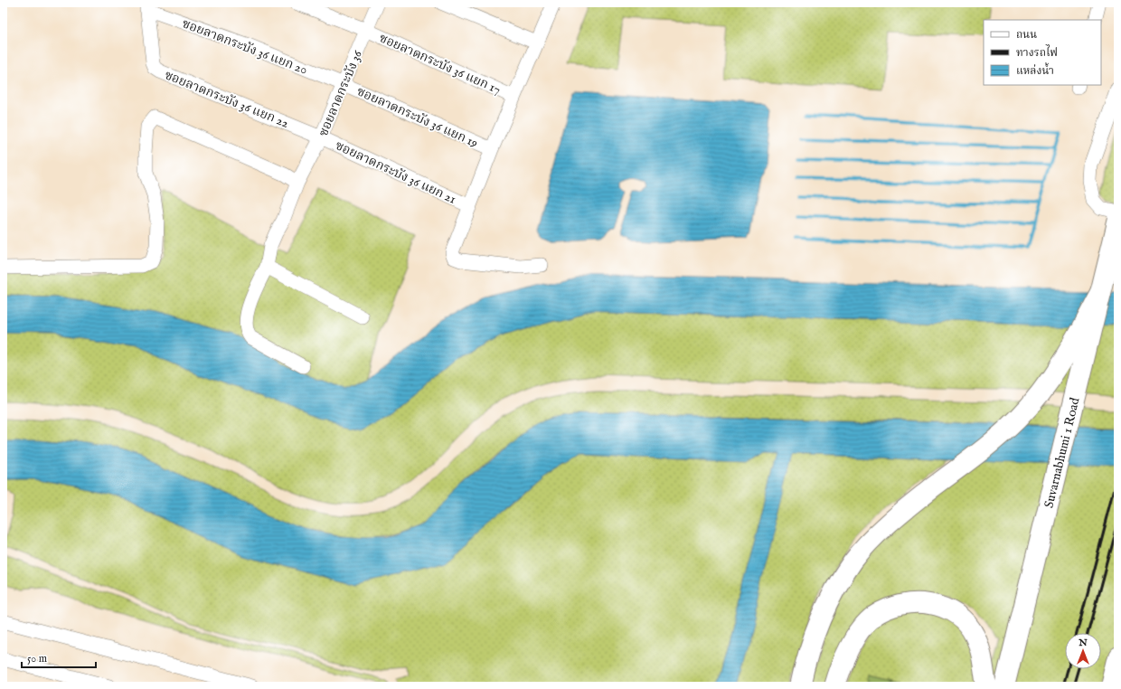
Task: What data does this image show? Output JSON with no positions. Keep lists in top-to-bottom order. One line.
{"streets":{"highway":["Suvarnabhumi 1 Road"],"street":["ซอยลาดกระบัง 36 แยก 20","ซอยลาดกระบัง 36 แยก 17","ซอยลาดกระบัง 36","ซอยลาดกระบัง 36 แยก 22","ซอยลาดกระบัง 36 แยก 19","ซอยลาดกระบัง 36 แยก 21"]},"crossings":[["ซอยลาดกระบัง 36 แยก 20","ซอยลาดกระบัง 36"],["ซอยลาดกระบัง 36 แยก 20","ซอยลาดกระบัง 36 แยก 22"],["ซอยลาดกระบัง 36 แยก 20","ซอยลาดกระบัง 36 แยก 19"],["ซอยลาดกระบัง 36 แยก 17","ซอยลาดกระบัง 36"],["ซอยลาดกระบัง 36","ซอยลาดกระบัง 36 แยก 22"],["ซอยลาดกระบัง 36","ซอยลาดกระบัง 36 แยก 19"],["ซอยลาดกระบัง 36","ซอยลาดกระบัง 36 แยก 21"],["ซอยลาดกระบัง 36 แยก 22","ซอยลาดกระบัง 36 แยก 21"]],"legend":["ถนน","ทางรถไฟ","แหล่งน้ำ"],"scale_bar":"50 m","north":"top"}
